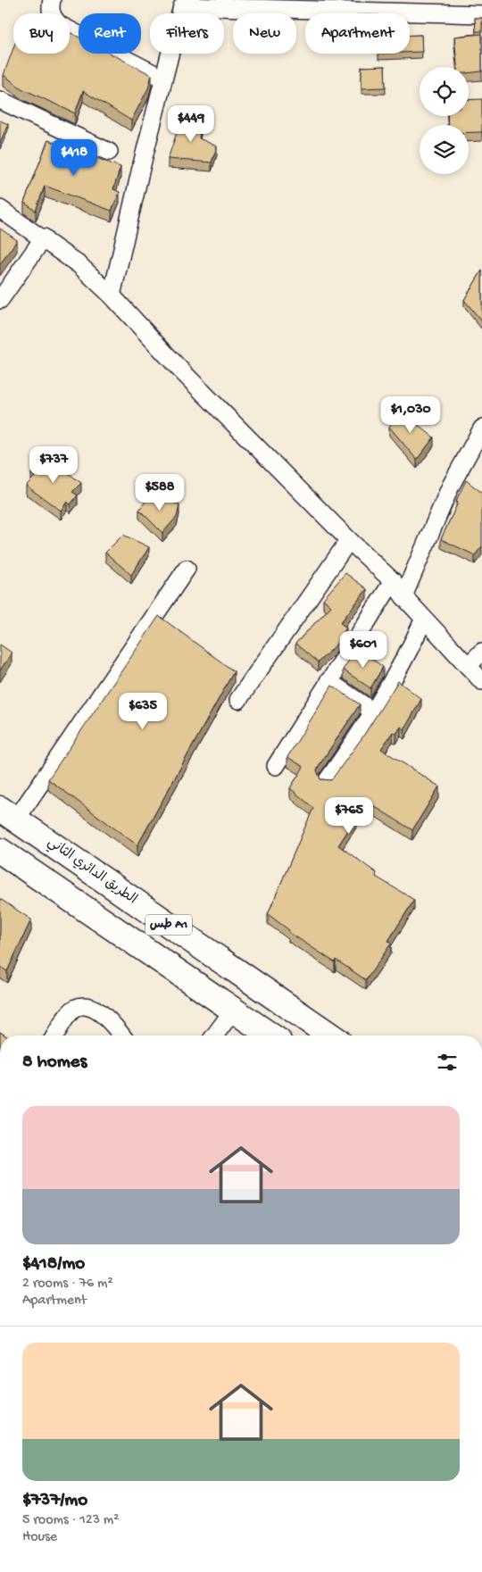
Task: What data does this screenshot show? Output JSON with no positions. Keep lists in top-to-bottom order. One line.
{"streets":{"highway":["الطريق الدائري الثاني","طس A1"]},"page":{"chip":["Buy","Rent","Filters","New","Apartment"],"price":["$449","$418","$1,030","$737","$588","$601","$635","$765"],"heading":"8 homes","list":[{"name":"$418/mo","note":"2 rooms · 76 m² · Apartment"},{"name":"$737/mo","note":"5 rooms · 123 m² · House"}]}}
